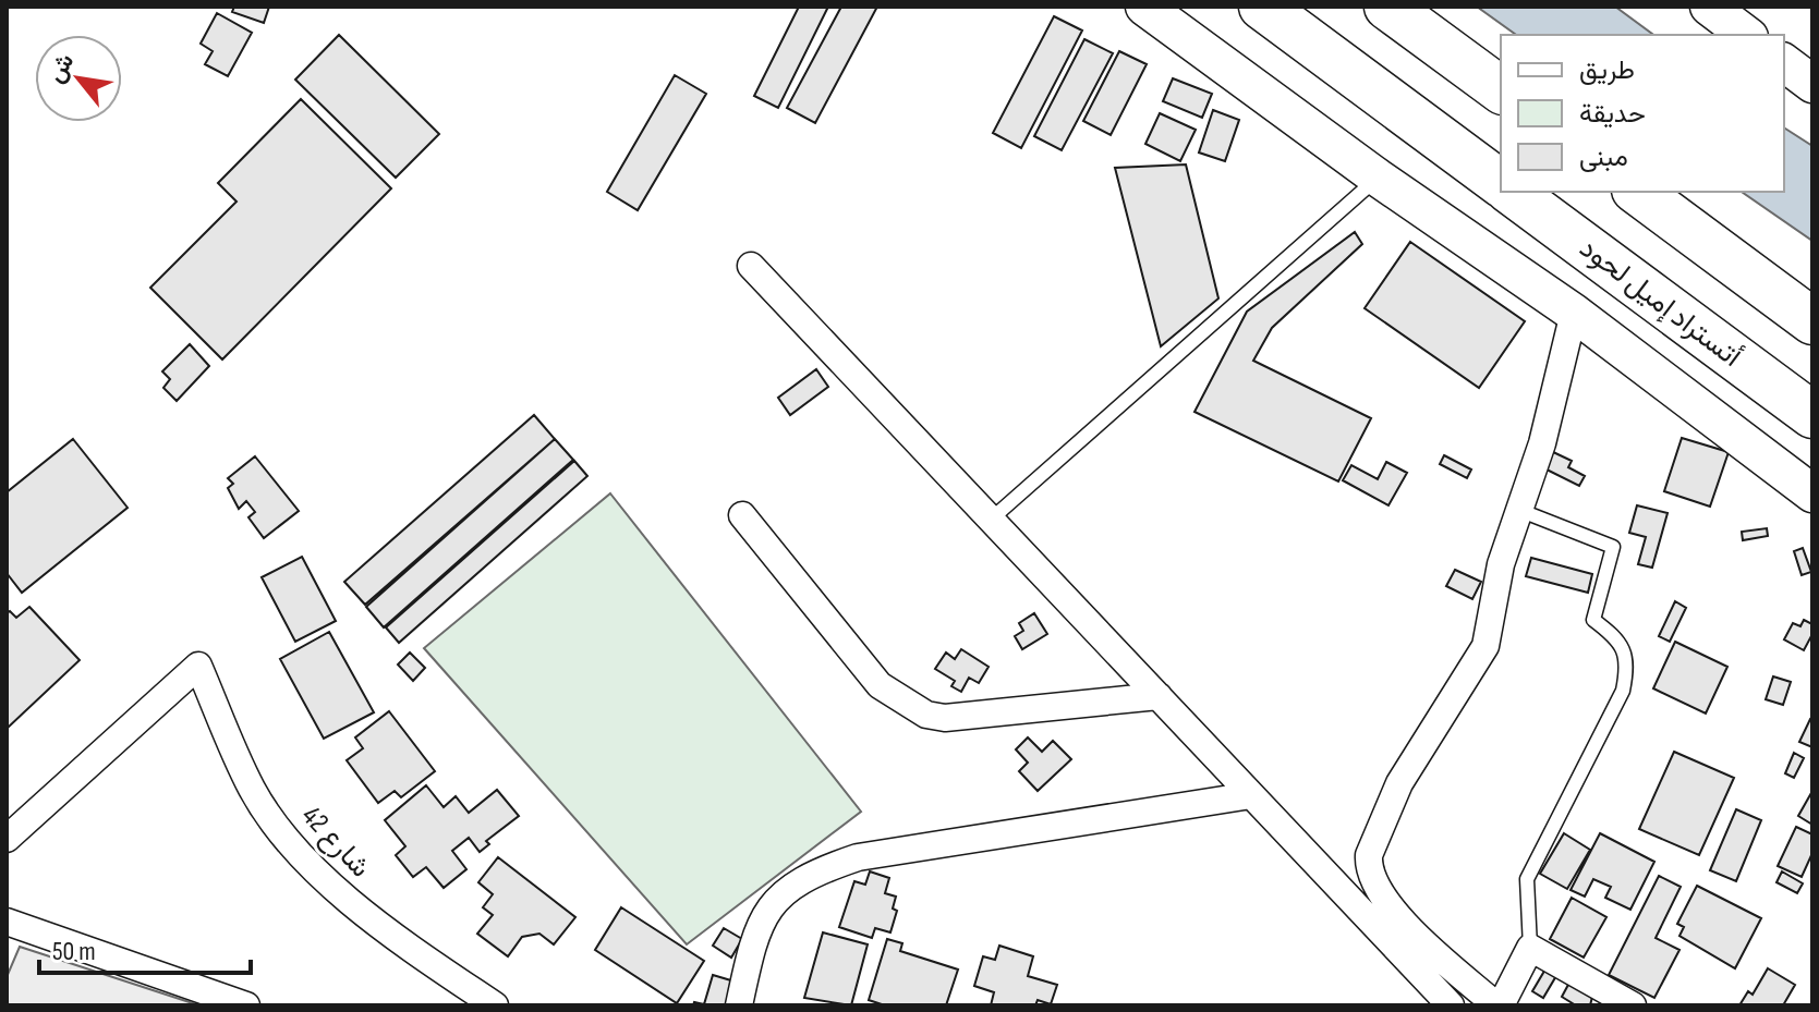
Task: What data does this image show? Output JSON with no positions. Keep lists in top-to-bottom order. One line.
{"streets":{"highway":["أتستراد إميل لحود"],"street":["شارع 42"]},"legend":["طريق","حديقة","مبنى"],"scale_bar":"50 m","north":"top left"}
